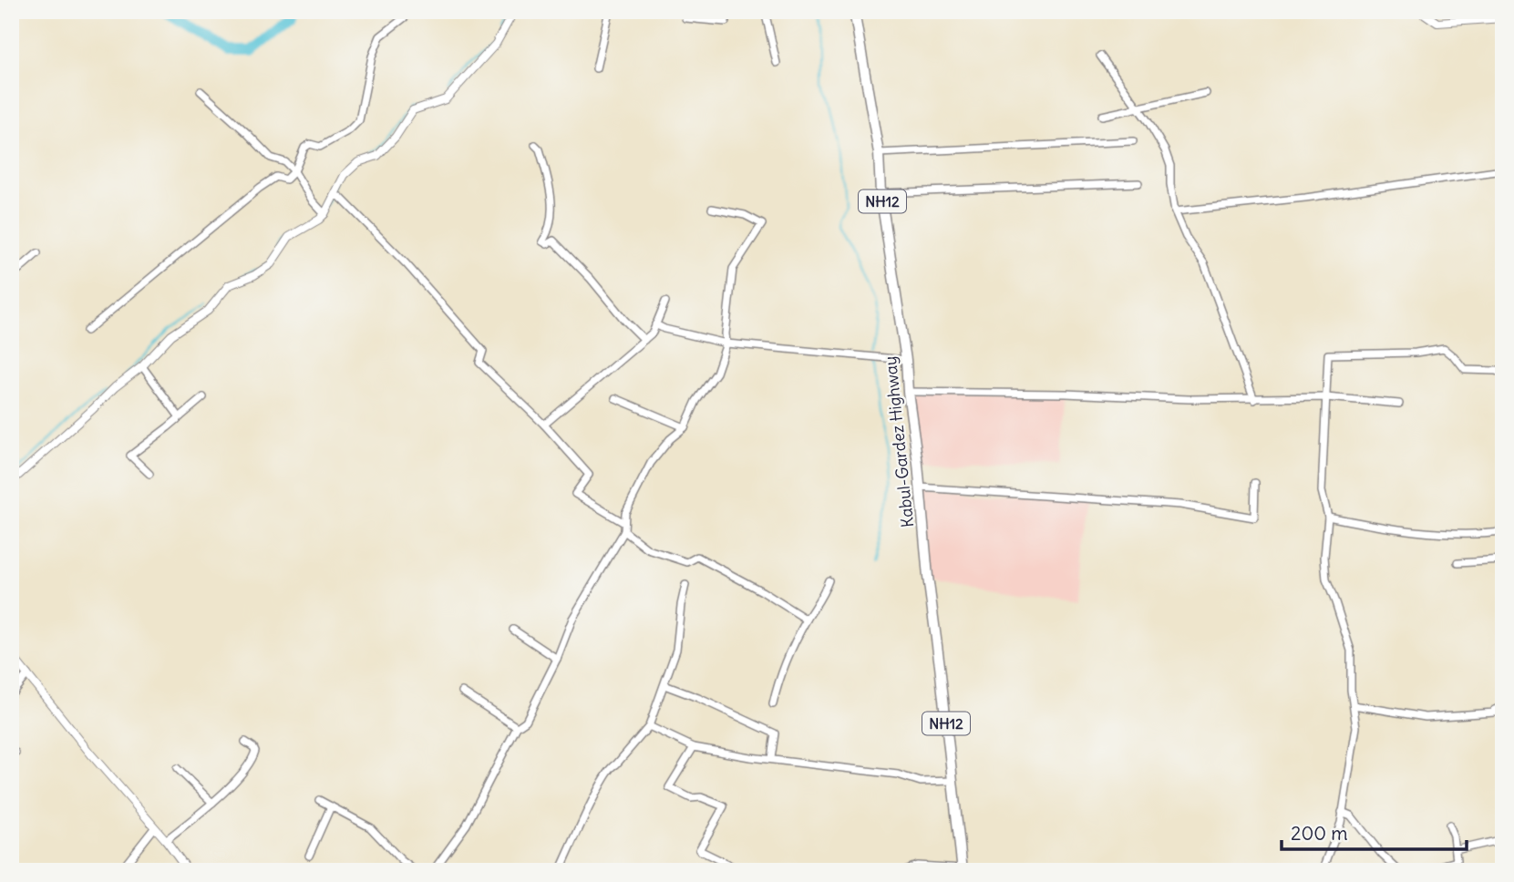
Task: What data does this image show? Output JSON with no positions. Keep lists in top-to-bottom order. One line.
{"streets":{"highway":["NH12","Kabul-Gardez Highway"]},"scale_bar":"200 m"}
